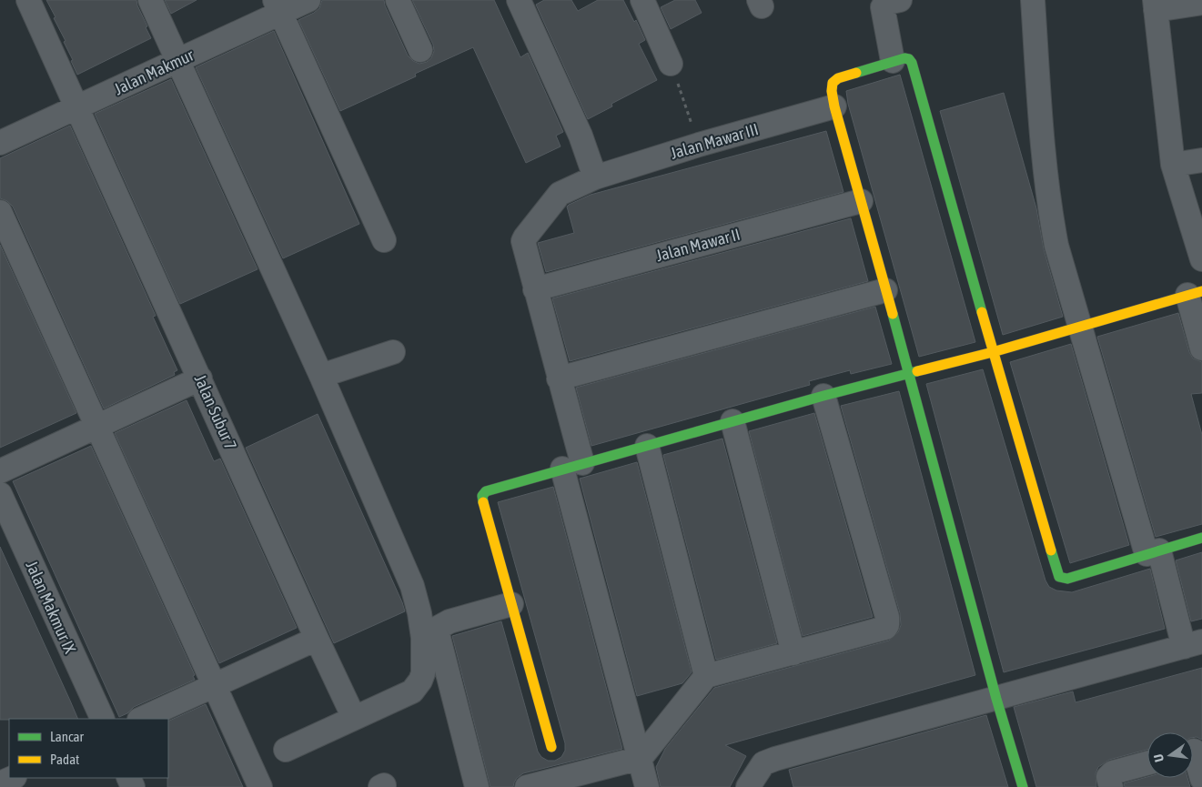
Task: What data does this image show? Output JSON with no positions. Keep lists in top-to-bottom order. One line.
{"streets":{"street":["Jalan Makmur","Jalan Mawar III","Jalan Mawar II","Jalan Subur 7","Jalan Makmur IX"]},"crossings":[["Jalan Makmur","Jalan Subur 7"],["Jalan Mawar III","Jalan Mawar II"]],"legend":["Lancar","Padat"],"north":"left"}
